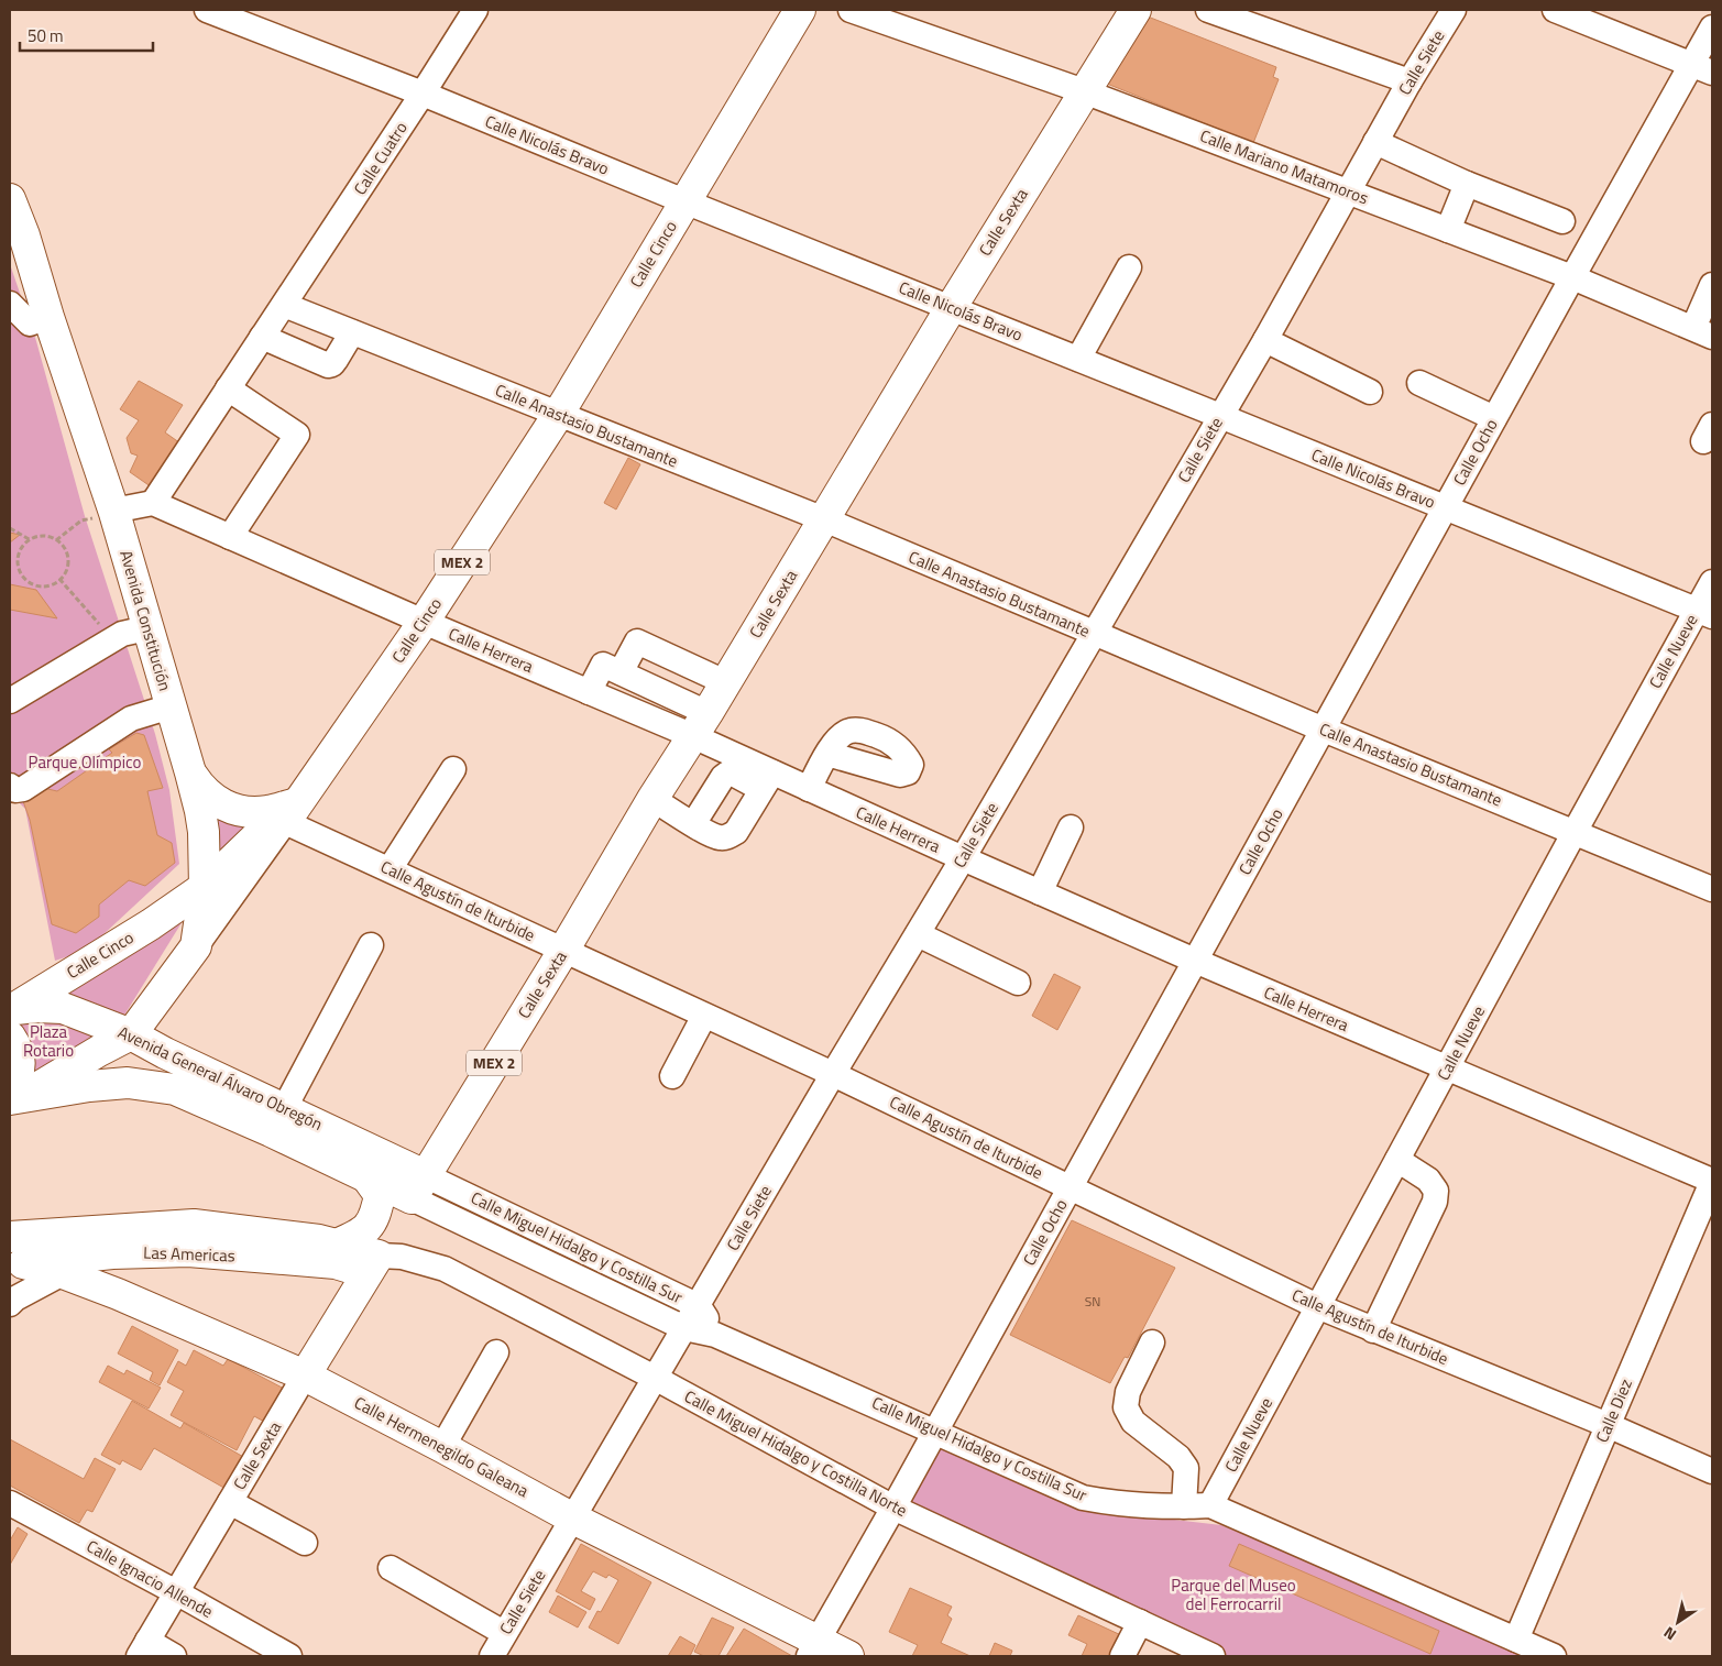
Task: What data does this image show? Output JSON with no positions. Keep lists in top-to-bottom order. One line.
{"streets":{"main road":["Calle Sexta","Calle Cinco","MEX 2","Avenida Constitución","Avenida General Álvaro Obregón","Las Americas","Calle Hermenegildo Galeana"],"street":["Calle Siete","Calle Nicolás Bravo","Calle Cuatro","Calle Mariano Matamoros","Calle Anastasio Bustamante","Calle Ocho","Calle Herrera","Calle Nueve","Calle Agustín de Iturbide","Calle Miguel Hidalgo y Costilla Sur","Calle Diez","Calle Miguel Hidalgo y Costilla Norte","Calle Ignacio Allende"]},"crossings":[["Calle Siete","Calle Nicolás Bravo"],["Calle Siete","Calle Mariano Matamoros"],["Calle Siete","Calle Anastasio Bustamante"],["Calle Siete","Calle Herrera"],["Calle Siete","Calle Agustín de Iturbide"],["Calle Siete","Calle Miguel Hidalgo y Costilla Sur"],["Calle Siete","Calle Hermenegildo Galeana"],["Calle Siete","Calle Miguel Hidalgo y Costilla Norte"],["Calle Nicolás Bravo","Calle Cuatro"],["Calle Nicolás Bravo","Calle Sexta"],["Calle Nicolás Bravo","Calle Cinco"],["Calle Nicolás Bravo","Calle Ocho"],["Calle Nicolás Bravo","Calle Nueve"],["Calle Cuatro","Calle Anastasio Bustamante"],["Calle Cuatro","Calle Herrera"],["Calle Mariano Matamoros","Calle Sexta"],["Calle Mariano Matamoros","Calle Ocho"],["Calle Sexta","Calle Anastasio Bustamante"],["Calle Sexta","Calle Herrera"],["Calle Sexta","Calle Agustín de Iturbide"],["Calle Sexta","Avenida General Álvaro Obregón"],["Calle Sexta","Calle Miguel Hidalgo y Costilla Sur"],["Calle Sexta","Las Americas"],["Calle Sexta","Calle Hermenegildo Galeana"],["Calle Sexta","Calle Miguel Hidalgo y Costilla Norte"],["Calle Sexta","Calle Ignacio Allende"],["Calle Cinco","Calle Anastasio Bustamante"],["Calle Cinco","Avenida Constitución"],["Calle Cinco","Calle Herrera"],["Calle Cinco","Calle Agustín de Iturbide"],["Calle Cinco","Avenida General Álvaro Obregón"],["Calle Anastasio Bustamante","Calle Ocho"],["Calle Anastasio Bustamante","Calle Nueve"],["Calle Ocho","Calle Herrera"],["Calle Ocho","Calle Agustín de Iturbide"],["Calle Ocho","Calle Miguel Hidalgo y Costilla Sur"],["Calle Ocho","Calle Hermenegildo Galeana"],["Calle Ocho","Calle Miguel Hidalgo y Costilla Norte"],["Avenida Constitución","Avenida General Álvaro Obregón"],["Calle Herrera","Calle Nueve"],["Calle Herrera","Calle Diez"],["Calle Nueve","Calle Agustín de Iturbide"],["Calle Nueve","Calle Miguel Hidalgo y Costilla Sur"],["Calle Agustín de Iturbide","Calle Diez"],["Avenida General Álvaro Obregón","Calle Miguel Hidalgo y Costilla Sur"],["Calle Miguel Hidalgo y Costilla Sur","Calle Diez"],["Las Americas","Calle Hermenegildo Galeana"],["Las Americas","Calle Miguel Hidalgo y Costilla Norte"]],"parks":["Parque Olímpico","Plaza Rotario","Parque del Museo del Ferrocarril"],"house_numbers":["SN"],"scale_bar":"50 m","north":"bottom left"}
